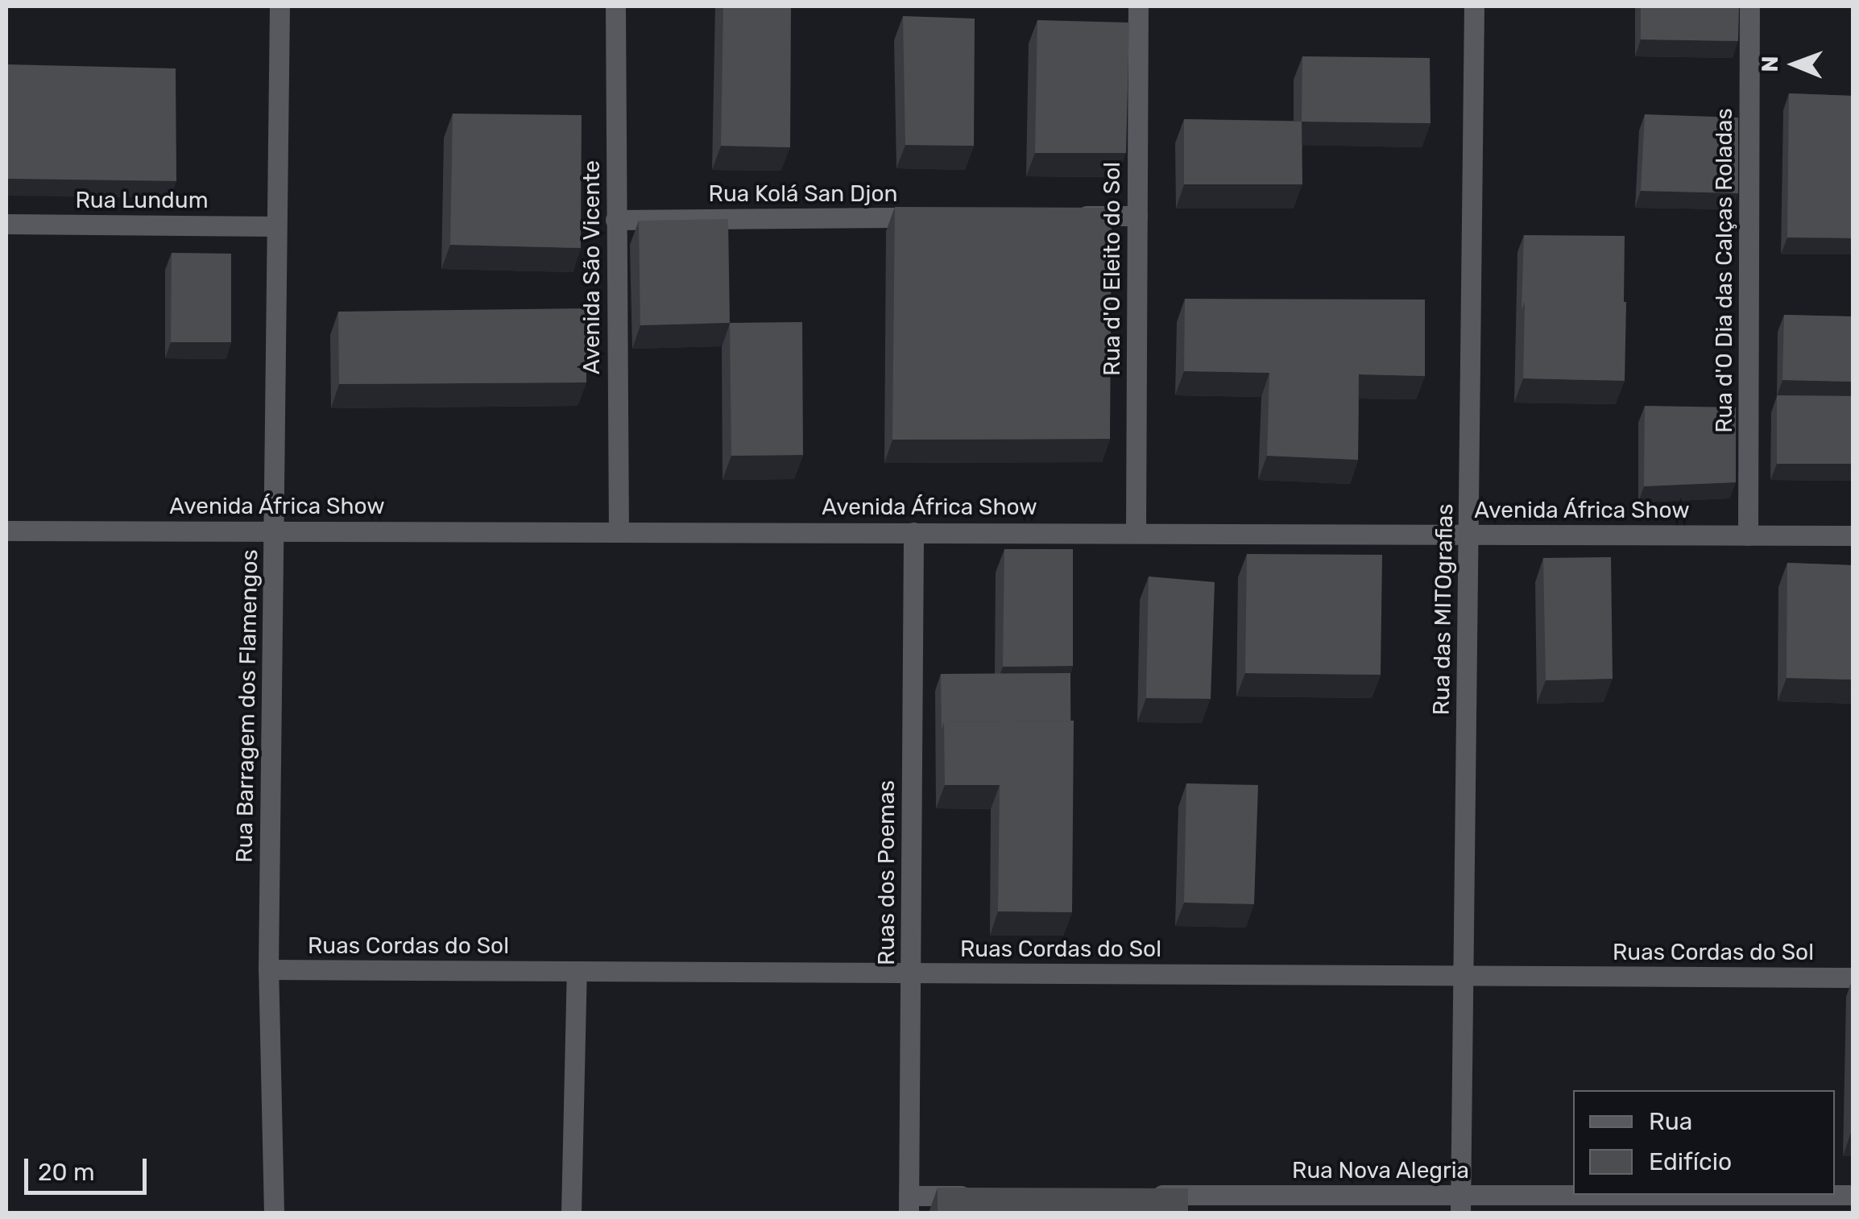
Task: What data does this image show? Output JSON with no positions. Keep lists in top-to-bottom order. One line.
{"streets":{"street":["Rua Kolá San Djon","Rua Lundum","Avenida São Vicente","Rua d'O Eleito do Sol","Rua d'O Dia das Calças Roladas","Avenida África Show","Rua das MITOgrafias","Rua Barragem dos Flamengos","Ruas dos Poemas","Ruas Cordas do Sol","Rua Nova Alegria"]},"crossings":[["Rua Kolá San Djon","Avenida São Vicente"],["Rua Lundum","Rua Barragem dos Flamengos"],["Avenida São Vicente","Avenida África Show"],["Rua d'O Eleito do Sol","Avenida África Show"],["Rua d'O Dia das Calças Roladas","Avenida África Show"],["Avenida África Show","Rua das MITOgrafias"],["Avenida África Show","Rua Barragem dos Flamengos"],["Avenida África Show","Ruas dos Poemas"],["Rua das MITOgrafias","Ruas Cordas do Sol"],["Rua das MITOgrafias","Rua Nova Alegria"],["Rua Barragem dos Flamengos","Ruas Cordas do Sol"],["Ruas dos Poemas","Ruas Cordas do Sol"]],"legend":["Rua","Edifício"],"scale_bar":"20 m","north":"left"}
